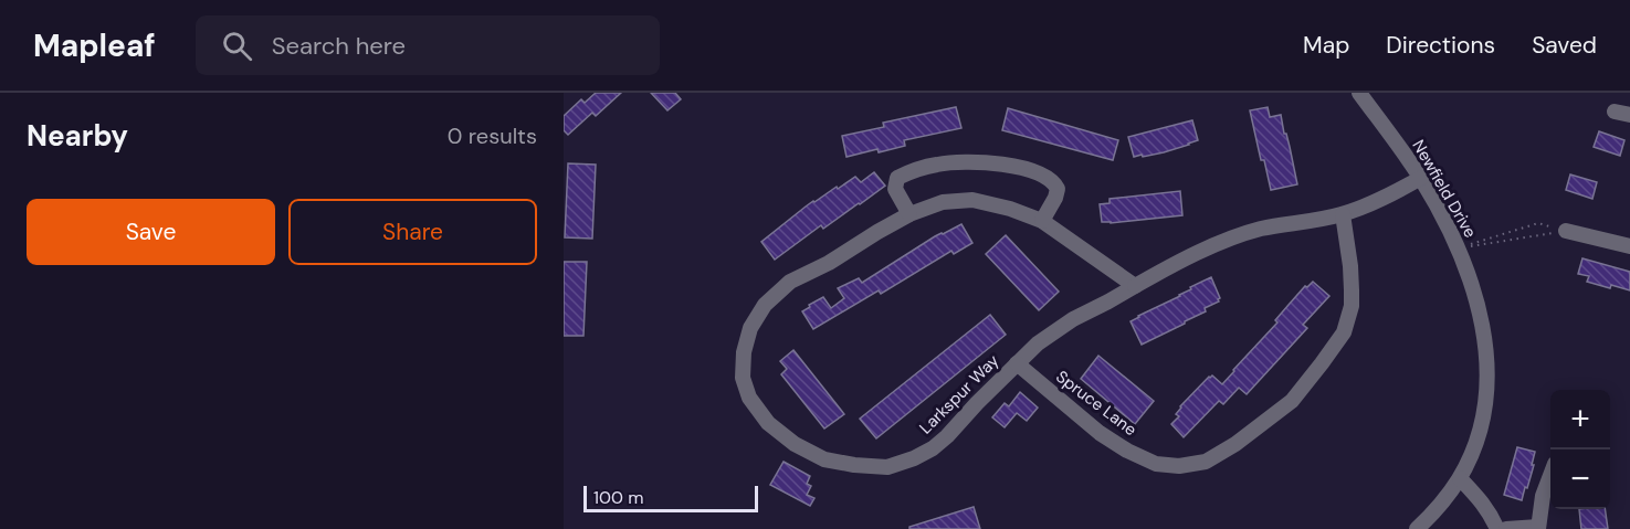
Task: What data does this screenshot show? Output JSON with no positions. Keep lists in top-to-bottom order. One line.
{"streets":{"street":["Newfield Drive","Larkspur Way","Spruce Lane"]},"crossings":[["Larkspur Way","Spruce Lane"]],"scale_bar":"100 m","page":{"header":"Mapleaf","search":"Search here","nav":["Map","Directions","Saved"],"heading":["Nearby","0 results"],"buttons":["Save","Share"],"map_buttons":["+","−"],"scale":"100 m"}}
